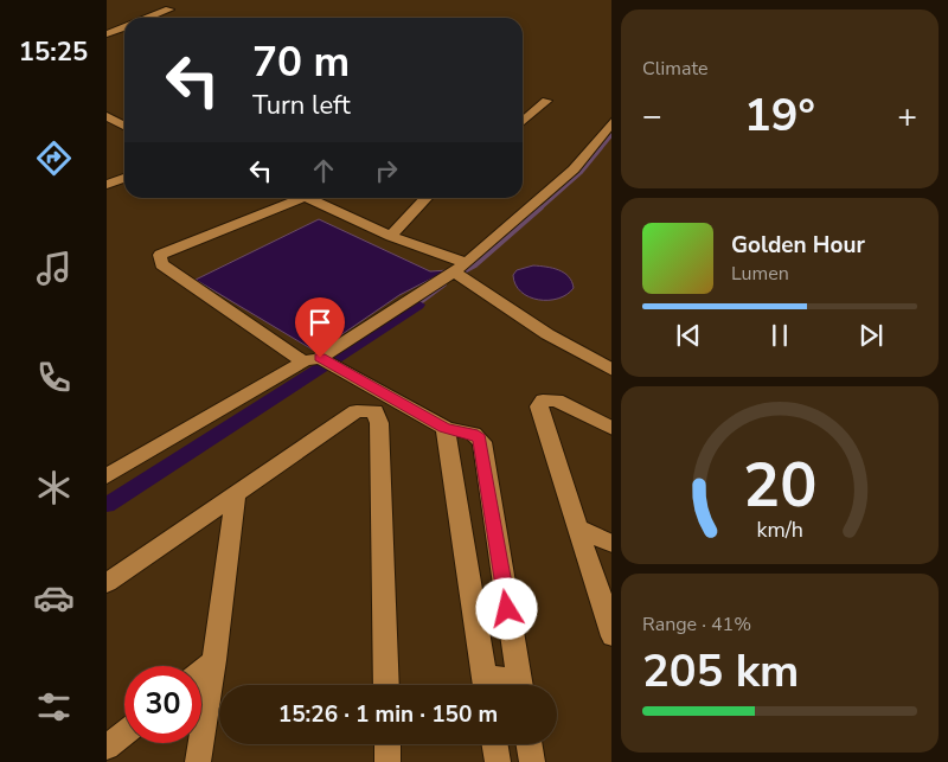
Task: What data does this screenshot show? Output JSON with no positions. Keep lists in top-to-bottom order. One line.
{"page":{"tabs":"15:25","tile":["Climate",["Range · 41%","205 km"]],"turn":["70 m","Turn left"],"heat":["−","19°","+"],"song":["Golden Hour","Lumen"],"limit":"30","trip":"15:26 · 1 min · 150 m","gauge":["20","km/h"]}}
